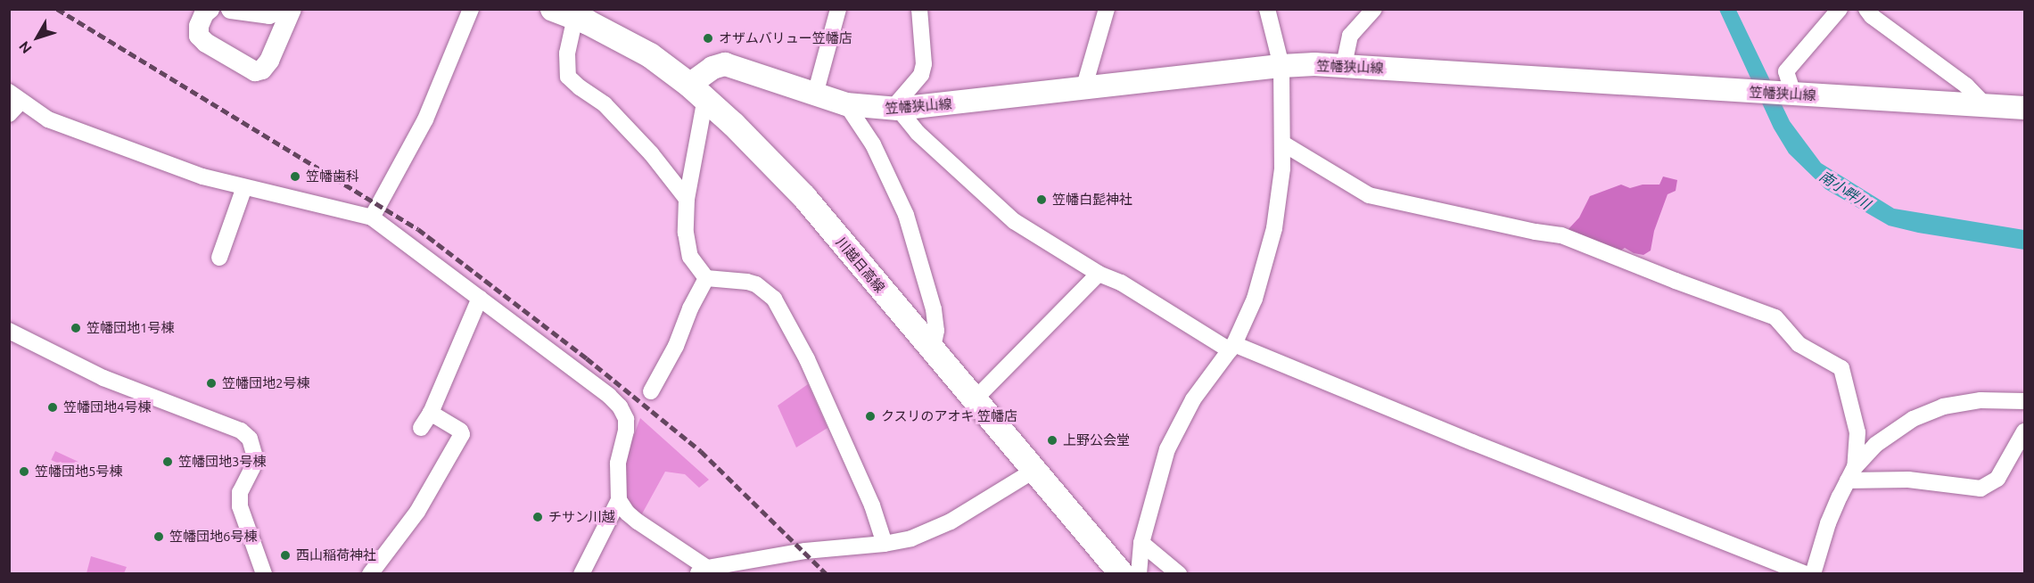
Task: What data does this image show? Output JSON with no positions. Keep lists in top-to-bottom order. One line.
{"streets":{"main road":["笠幡狭山線","川越日高線"]},"crossings":[["笠幡狭山線","川越日高線"]],"water":["南小畔川"],"places":["オザムバリュー笠幡店","笠幡歯科","笠幡白髭神社","笠幡団地1号棟","笠幡団地2号棟","笠幡団地4号棟","クスリのアオキ 笠幡店","上野公会堂","笠幡団地3号棟","笠幡団地5号棟","チサン川越","笠幡団地6号棟","西山稲荷神社"],"north":"bottom left"}
